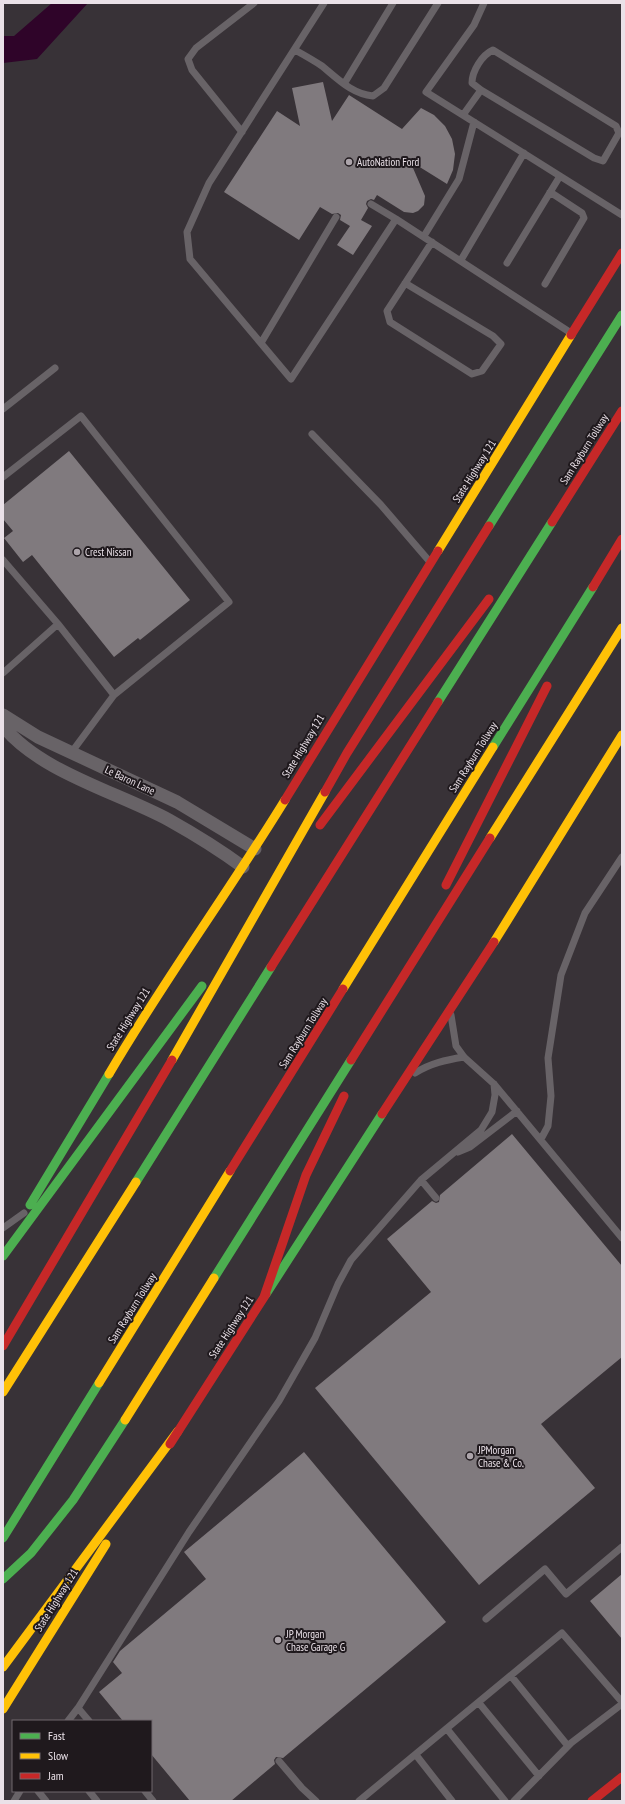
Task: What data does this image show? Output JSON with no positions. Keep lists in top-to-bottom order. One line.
{"streets":{"main road":["Sam Rayburn Tollway","State Highway 121"],"street":["Le Baron Lane"]},"crossings":[["State Highway 121","Le Baron Lane"]],"places":["AutoNation Ford","Crest Nissan","JPMorgan Chase & Co.","JP Morgan Chase Garage G"],"legend":["Fast","Slow","Jam"]}
